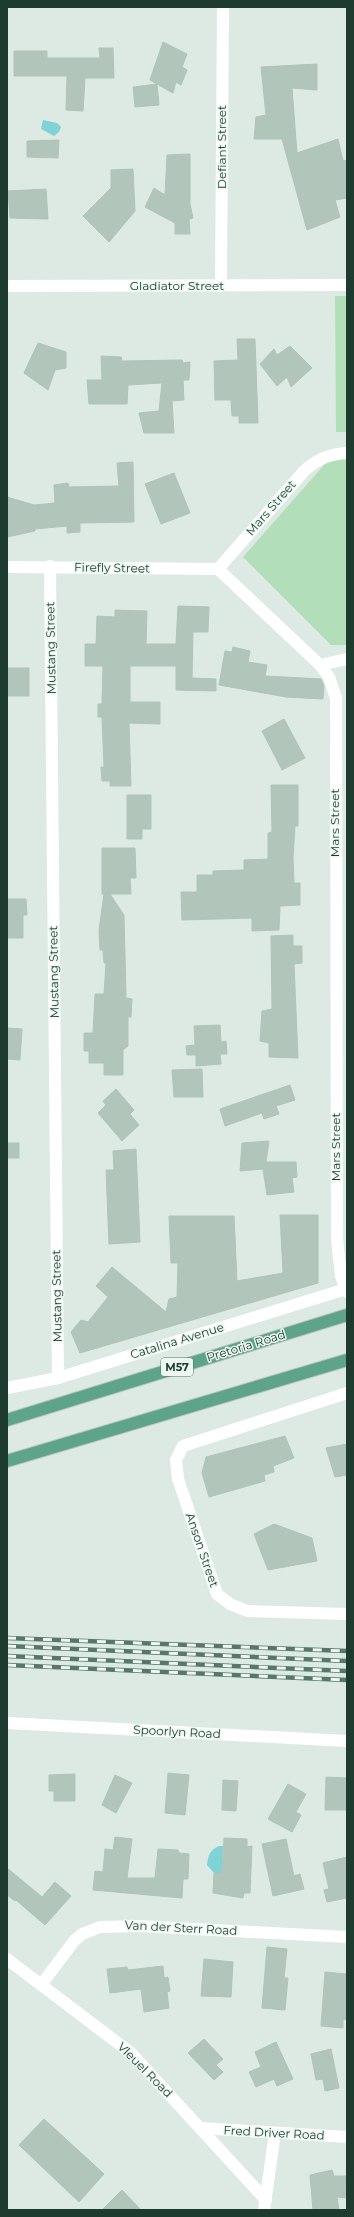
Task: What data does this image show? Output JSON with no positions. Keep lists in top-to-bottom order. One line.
{"streets":{"main road":["Pretoria Road","M57"],"street":["Defiant Street","Gladiator Street","Mars Street","Firefly Street","Mustang Street","Catalina Avenue","Anson Street","Spoorlyn Road","Van der Sterr Road","Vleuel Road","Fred Driver Road"]},"crossings":[["Defiant Street","Gladiator Street"],["Mars Street","Firefly Street"],["Mars Street","Catalina Avenue"],["Firefly Street","Mustang Street"],["Mustang Street","Catalina Avenue"],["Van der Sterr Road","Vleuel Road"],["Vleuel Road","Fred Driver Road"]]}
